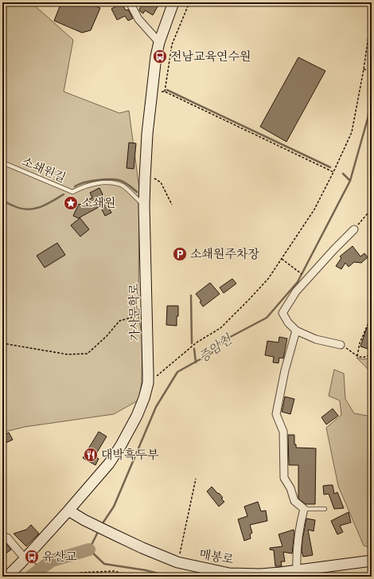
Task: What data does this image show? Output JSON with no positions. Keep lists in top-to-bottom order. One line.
{"streets":{"main road":["가사문학로","매봉로"],"lane":["소쇄원길"]},"crossings":[["소쇄원길","가사문학로"],["가사문학로","매봉로"]],"water":["증암천"],"places":{"bus stop":["전남교육연수원","유산교"],"place":["소쇄원"],"parking":["소쇄원주차장"],"restaurant":["대박흑두부"]}}
